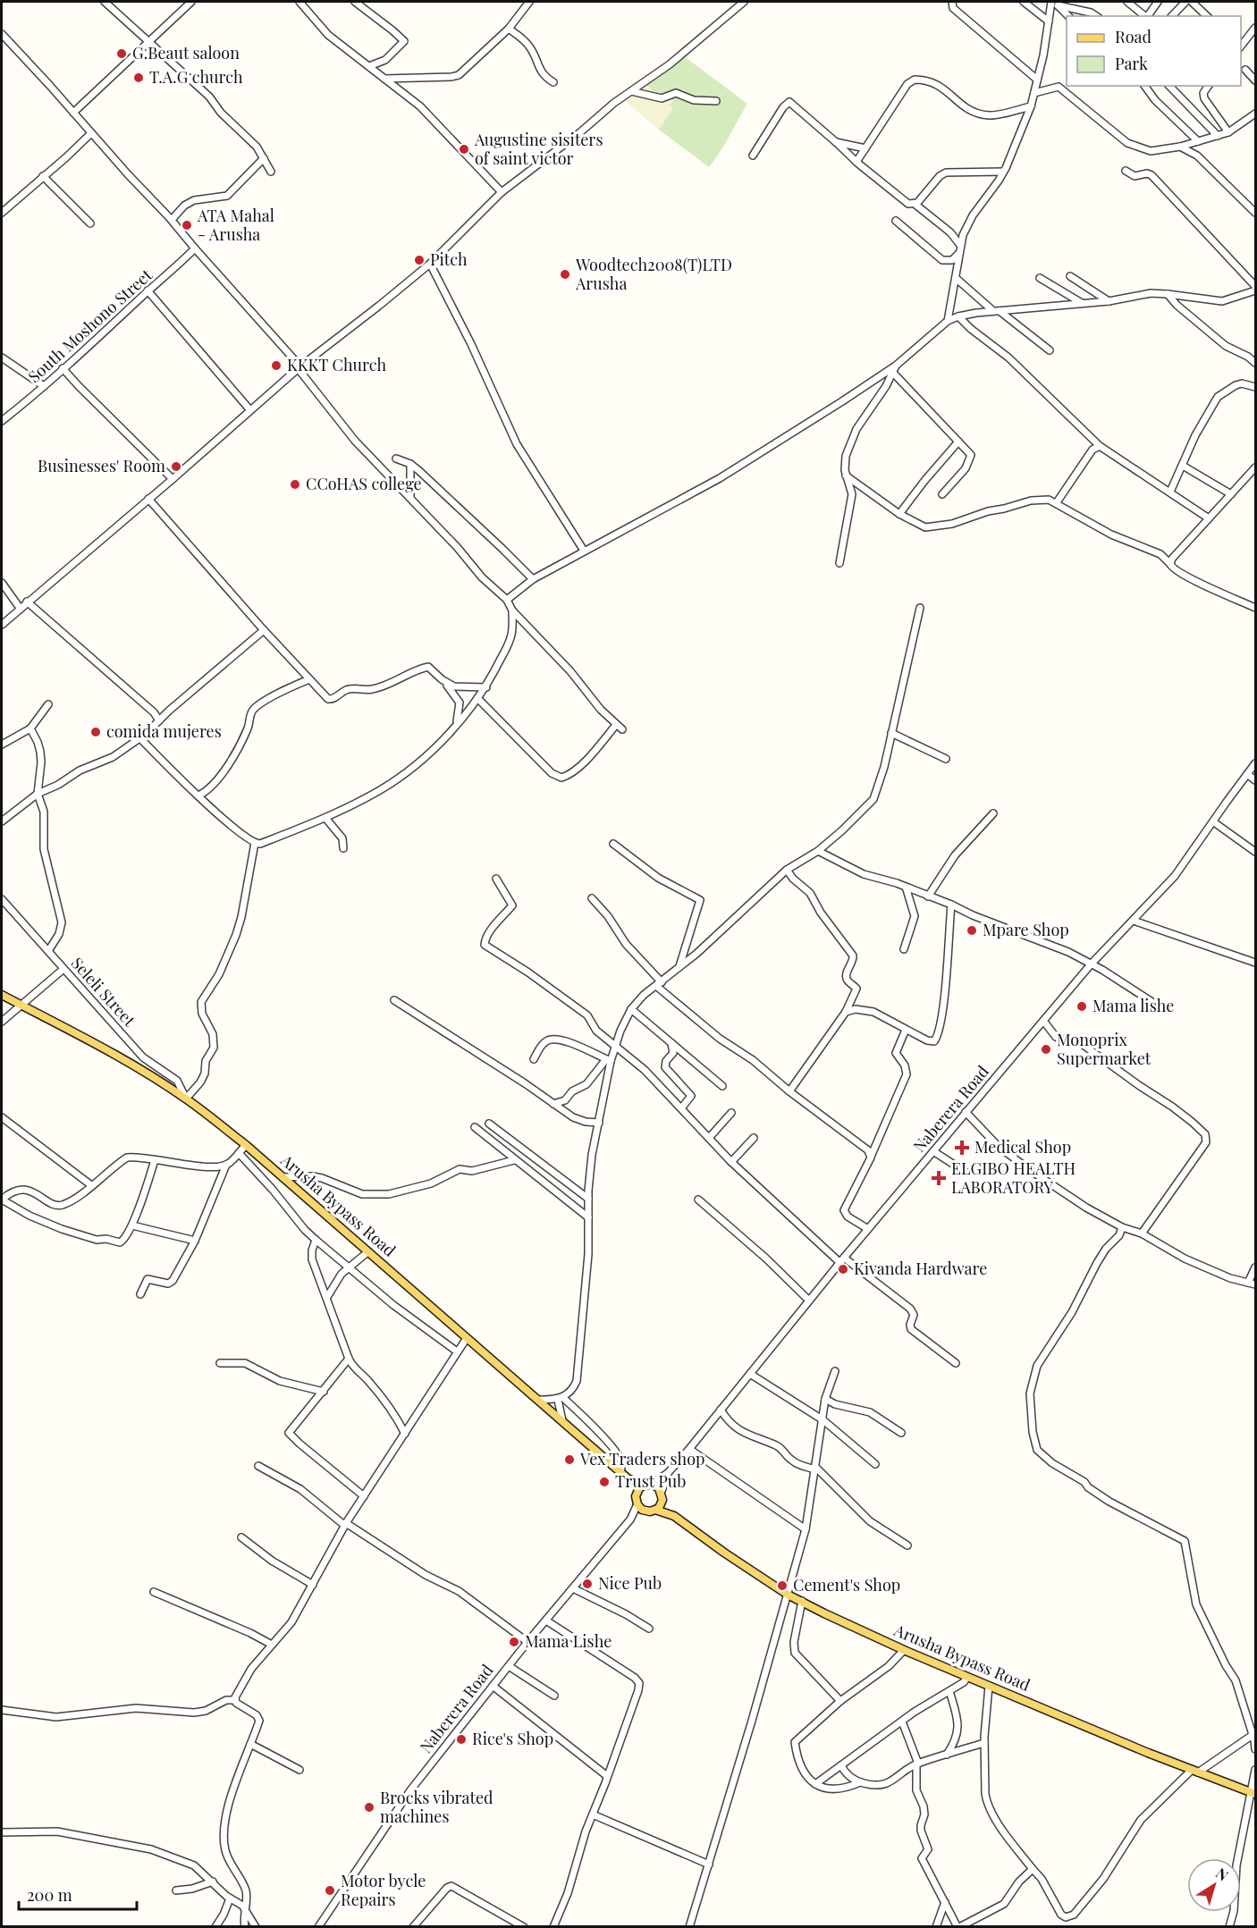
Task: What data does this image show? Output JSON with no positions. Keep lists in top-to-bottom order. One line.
{"streets":{"main road":["Arusha Bypass Road"],"street":["South Moshono Street","Seleli Street","Naberera Road"]},"crossings":[["Seleli Street","Arusha Bypass Road"],["Naberera Road","Arusha Bypass Road"]],"places":{"other":["G.Beaut saloon","T.A.G church","Augustine sisiters of saint victor","ATA Mahal - Arusha","Pitch","Woodtech2008(T)LTD Arusha","KKKT Church","Businesses' Room","CCoHAS college","comida mujeres","Mpare Shop","Mama lishe","Monoprix Supermarket","Kivanda Hardware","Vex Traders shop","Trust Pub","Nice Pub","Cement's Shop","Mama Lishe","Rice's Shop","Brocks vibrated machines","Motor bycle Repairs"],"health":["Medical Shop","ELGIBO HEALTH LABORATORY"]},"legend":["Road","Park"],"scale_bar":"200 m","north":"top right"}
